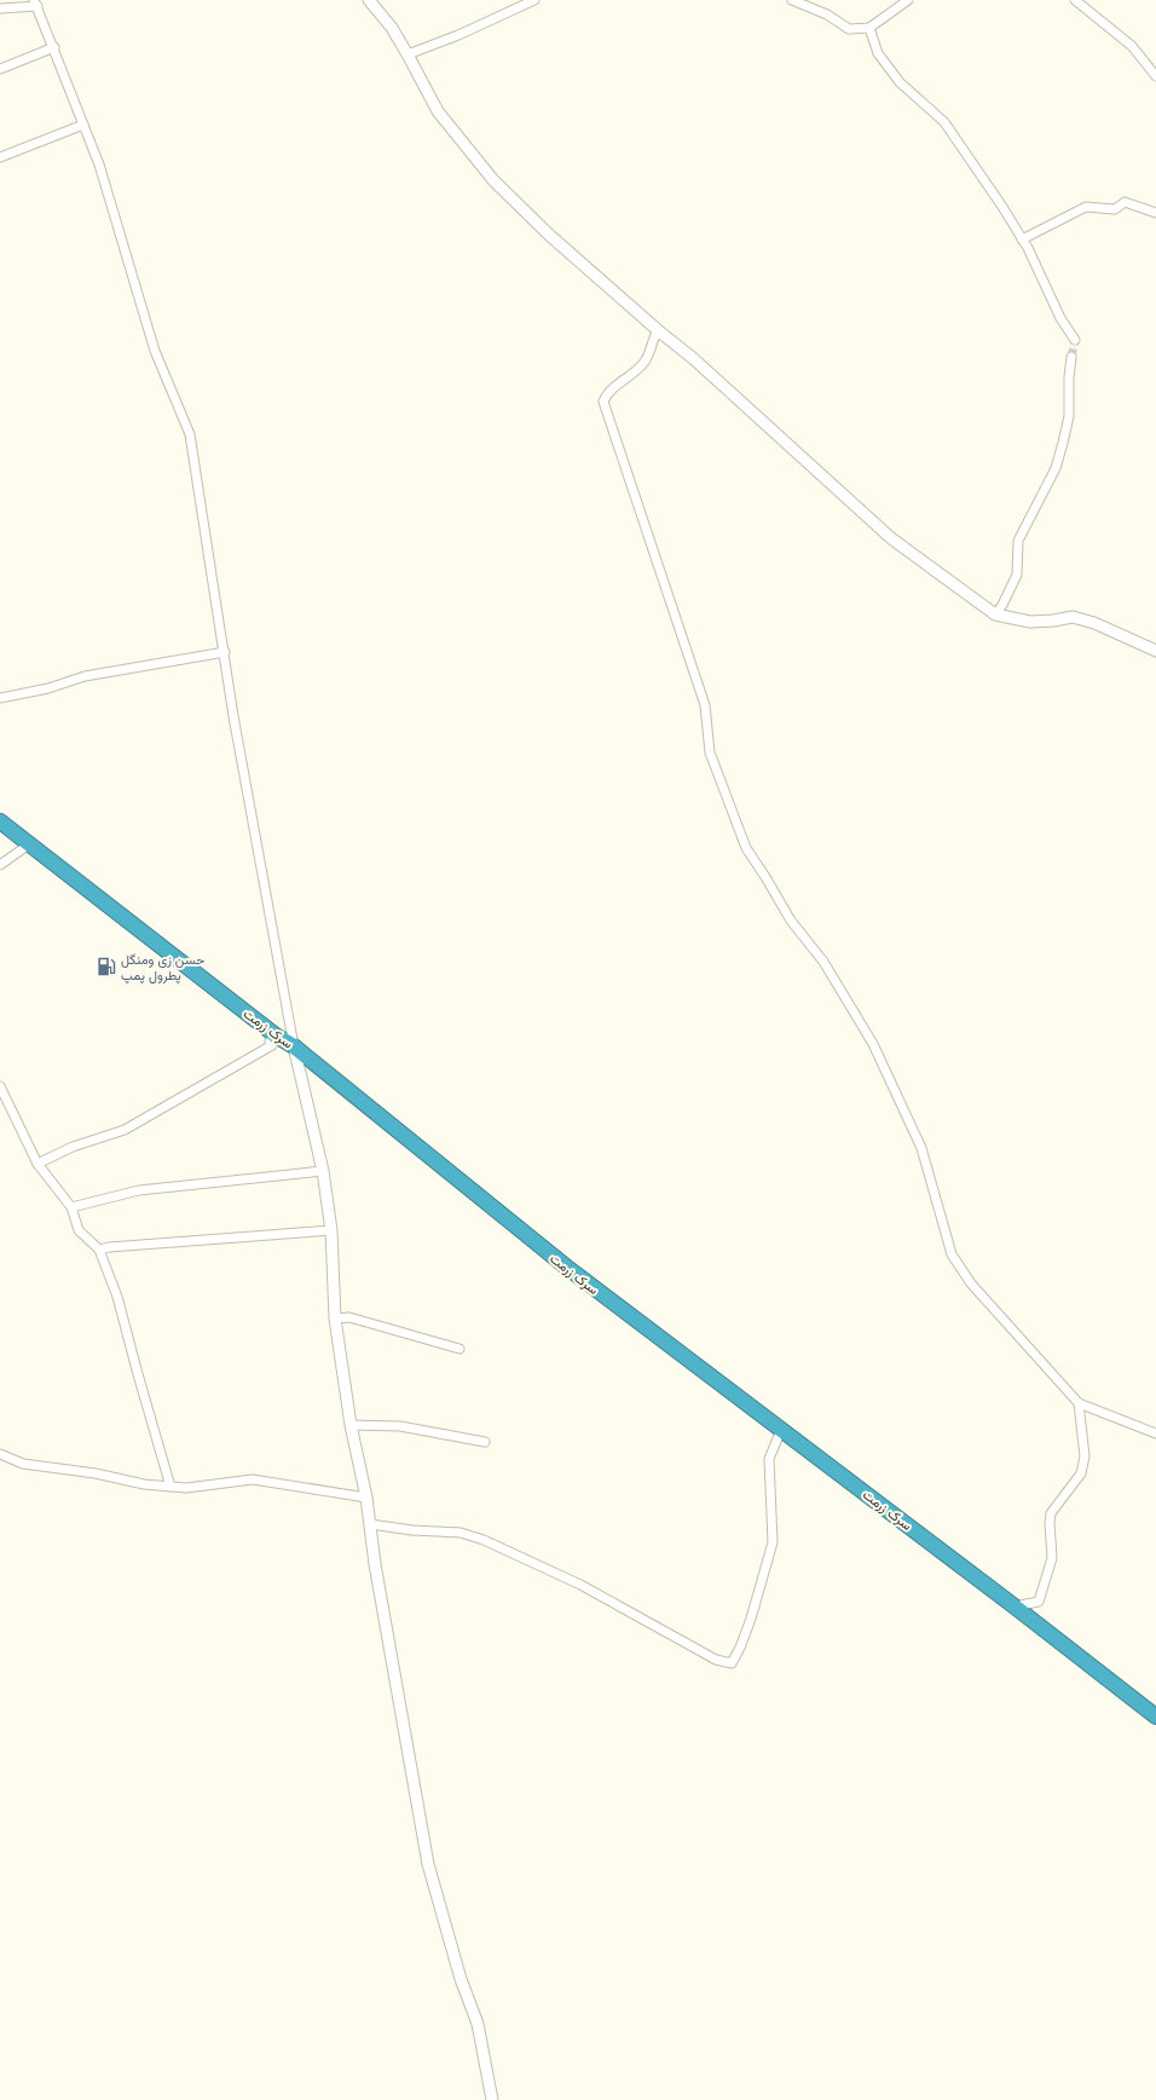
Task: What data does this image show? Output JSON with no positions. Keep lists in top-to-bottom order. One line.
{"streets":{"highway":["سرک زرمت"]},"places":{"fuel station":["حسن زی ومنگل پطرول پمپ"]}}
